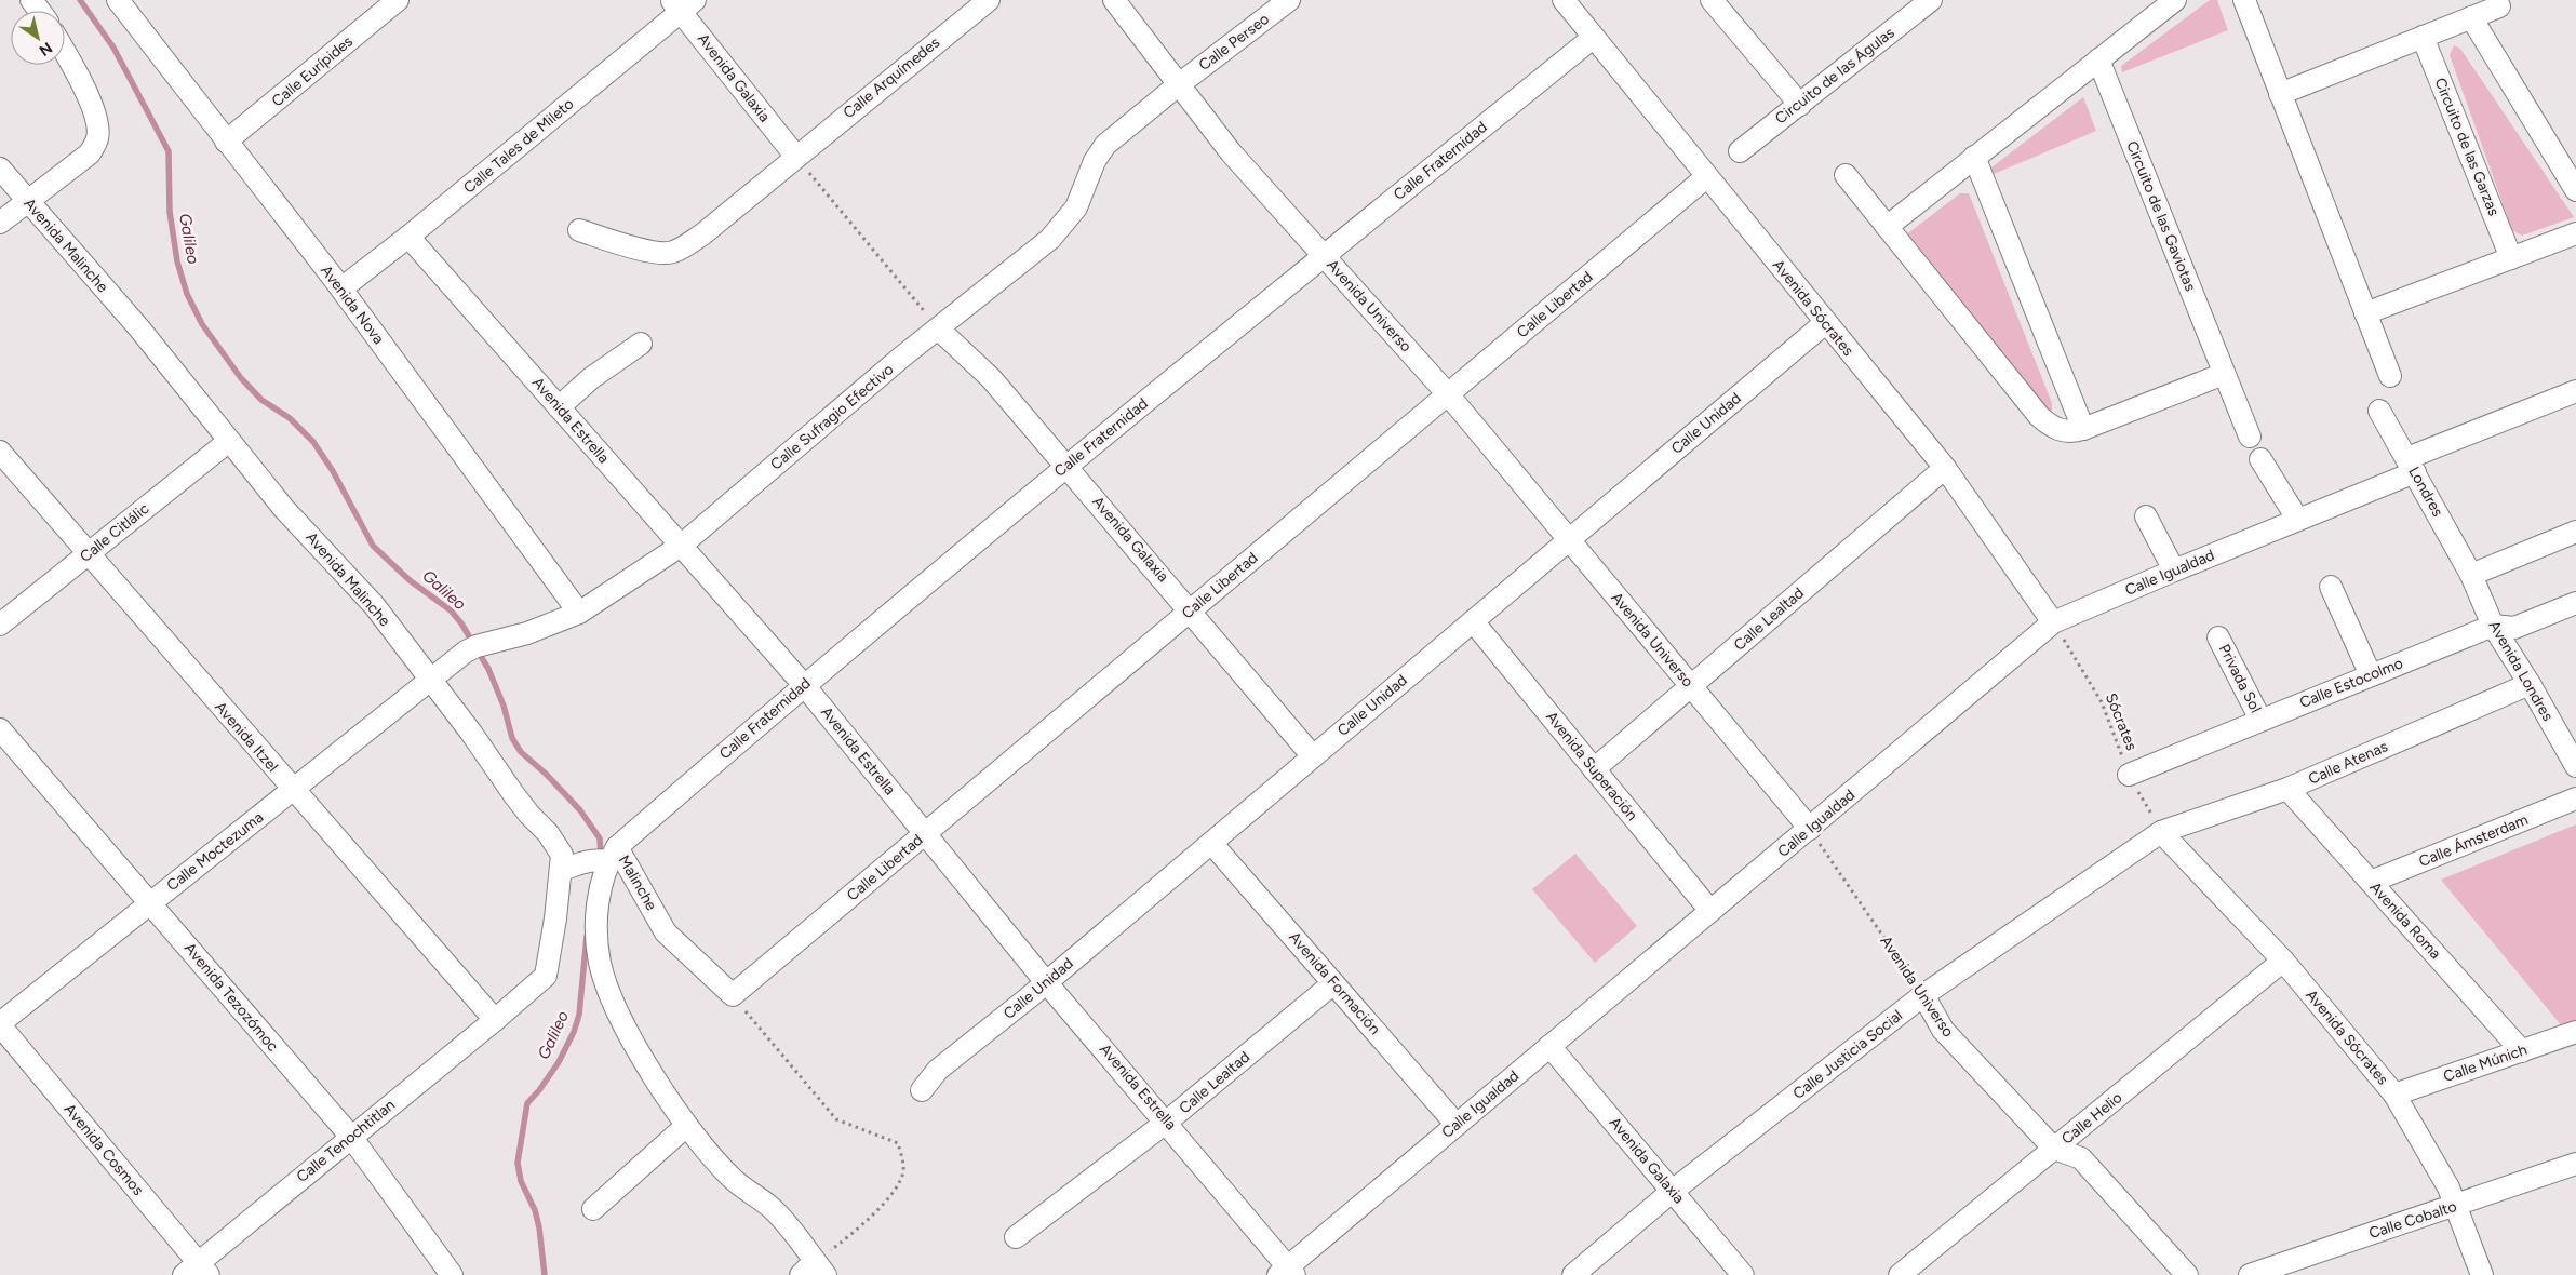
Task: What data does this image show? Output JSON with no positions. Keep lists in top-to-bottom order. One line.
{"streets":{"street":["Calle Perseo","Calle Eurípides","Circuito de las Águlas","Avenida Galaxia","Calle Arquímedes","Calle Tales de Mileto","Circuito de las Garzas","Calle Fraternidad","Circuito de las Gaviotas","Avenida Malinche","Avenida Nova","Calle Libertad","Avenida Universo","Avenida Sócrates","Calle Sufragio Efectivo","Avenida Estrella","Calle Unidad","Londres","Calle Citlálic","Calle Igualdad","Calle Lealtad","Avenida Londres","Privada Sol","Calle Estocolmo","Avenida Itzel","Calle Atenas","Avenida Superación","Calle Ámsterdam","Calle Moctezuma","Malinche","Avenida Roma","Avenida Formación","Avenida Tezozómoc","Calle Justicia Social","Calle Múnich","Calle Helio","Calle Tenochtitlan","Avenida Cosmos","Calle Cobalto"],"path":["Sócrates"]},"crossings":[["Calle Perseo","Avenida Universo"],["Calle Perseo","Calle Sufragio Efectivo"],["Calle Eurípides","Avenida Nova"],["Avenida Galaxia","Calle Arquímedes"],["Avenida Galaxia","Calle Tales de Mileto"],["Avenida Galaxia","Calle Fraternidad"],["Avenida Galaxia","Calle Libertad"],["Avenida Galaxia","Calle Sufragio Efectivo"],["Avenida Galaxia","Calle Unidad"],["Avenida Galaxia","Calle Igualdad"],["Avenida Galaxia","Calle Justicia Social"],["Calle Tales de Mileto","Avenida Nova"],["Calle Tales de Mileto","Avenida Estrella"],["Calle Fraternidad","Avenida Universo"],["Calle Fraternidad","Avenida Sócrates"],["Calle Fraternidad","Avenida Estrella"],["Calle Fraternidad","Malinche"],["Avenida Malinche","Calle Sufragio Efectivo"],["Avenida Malinche","Calle Citlálic"],["Avenida Malinche","Avenida Itzel"],["Avenida Malinche","Calle Moctezuma"],["Avenida Malinche","Calle Tenochtitlan"],["Avenida Nova","Calle Sufragio Efectivo"],["Calle Libertad","Avenida Universo"],["Calle Libertad","Avenida Sócrates"],["Calle Libertad","Avenida Estrella"],["Calle Libertad","Malinche"],["Avenida Universo","Calle Sufragio Efectivo"],["Avenida Universo","Calle Unidad"],["Avenida Universo","Calle Igualdad"],["Avenida Universo","Calle Lealtad"],["Avenida Universo","Calle Justicia Social"],["Avenida Universo","Calle Helio"],["Avenida Sócrates","Calle Unidad"],["Avenida Sócrates","Calle Igualdad"],["Avenida Sócrates","Calle Lealtad"],["Avenida Sócrates","Sócrates"],["Avenida Sócrates","Calle Atenas"],["Avenida Sócrates","Calle Justicia Social"],["Avenida Sócrates","Calle Múnich"],["Avenida Sócrates","Calle Helio"],["Avenida Sócrates","Calle Cobalto"],["Calle Sufragio Efectivo","Avenida Estrella"],["Calle Sufragio Efectivo","Calle Moctezuma"],["Avenida Estrella","Calle Unidad"],["Avenida Estrella","Calle Igualdad"],["Avenida Estrella","Calle Lealtad"],["Calle Unidad","Avenida Superación"],["Calle Unidad","Avenida Formación"],["Londres","Calle Igualdad"],["Londres","Avenida Londres"],["Calle Citlálic","Avenida Itzel"],["Calle Igualdad","Sócrates"],["Calle Igualdad","Avenida Superación"],["Calle Igualdad","Avenida Formación"],["Calle Lealtad","Avenida Superación"],["Calle Lealtad","Avenida Formación"],["Avenida Londres","Calle Estocolmo"],["Avenida Londres","Calle Atenas"],["Privada Sol","Calle Estocolmo"],["Calle Estocolmo","Sócrates"],["Sócrates","Calle Atenas"],["Sócrates","Calle Justicia Social"],["Avenida Itzel","Calle Moctezuma"],["Avenida Itzel","Calle Tenochtitlan"],["Calle Atenas","Avenida Roma"],["Calle Atenas","Calle Justicia Social"],["Calle Ámsterdam","Avenida Roma"],["Calle Moctezuma","Avenida Tezozómoc"],["Calle Moctezuma","Avenida Cosmos"],["Avenida Roma","Calle Múnich"],["Avenida Tezozómoc","Calle Tenochtitlan"],["Calle Tenochtitlan","Avenida Cosmos"]],"water":["Galileo"],"north":"bottom right"}
